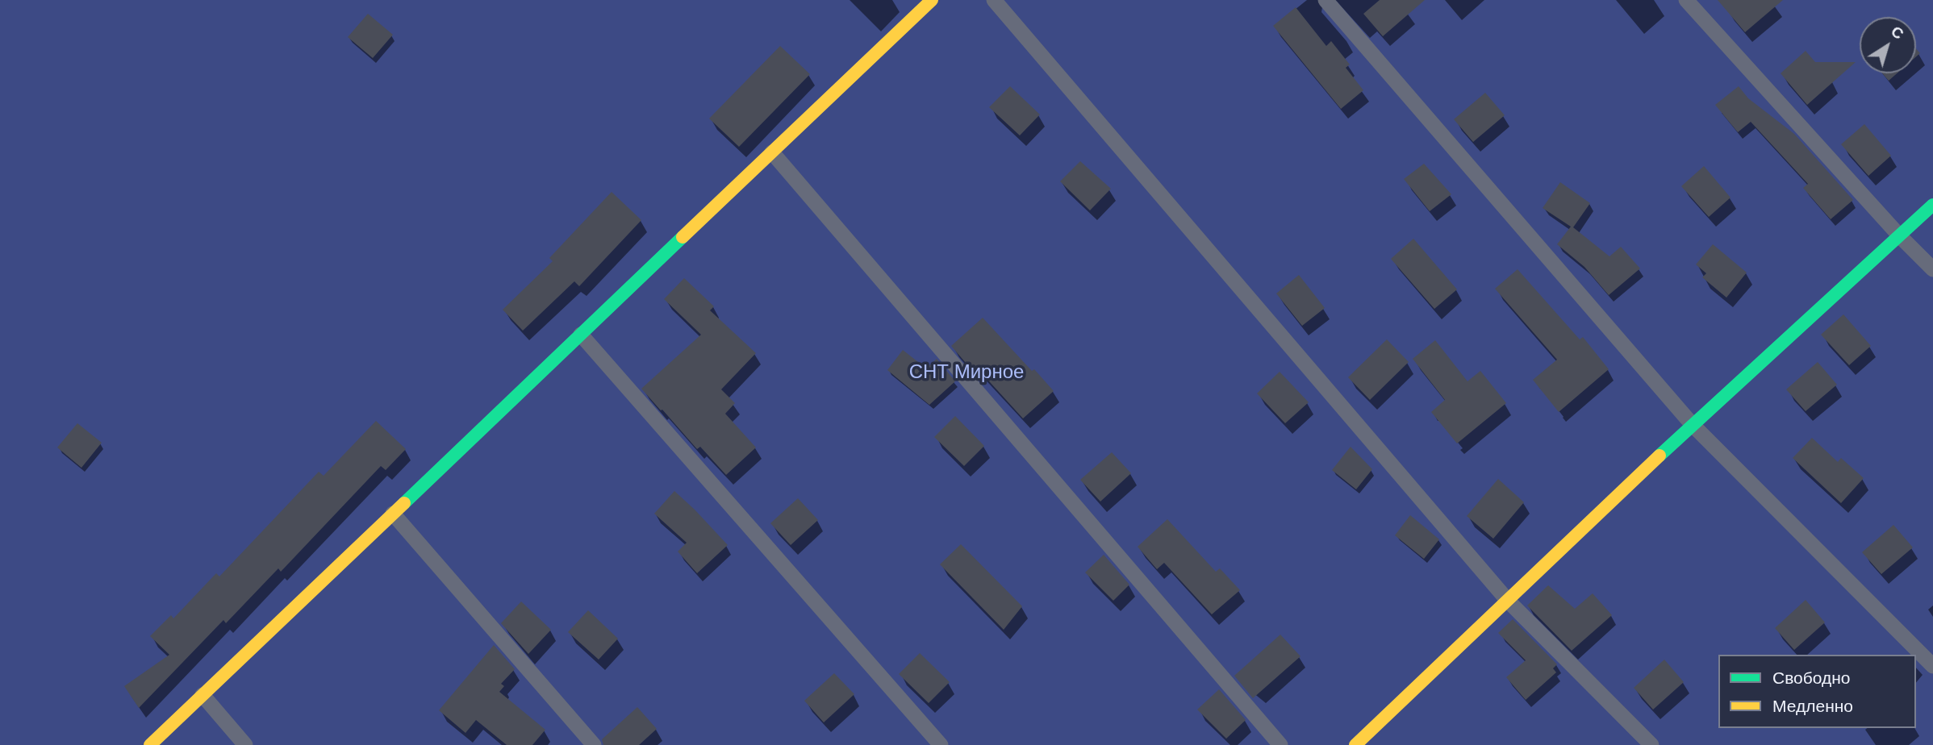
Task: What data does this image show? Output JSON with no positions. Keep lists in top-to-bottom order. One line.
{"parks":["СНТ Мирное"],"legend":["Свободно","Медленно"],"north":"top right"}
